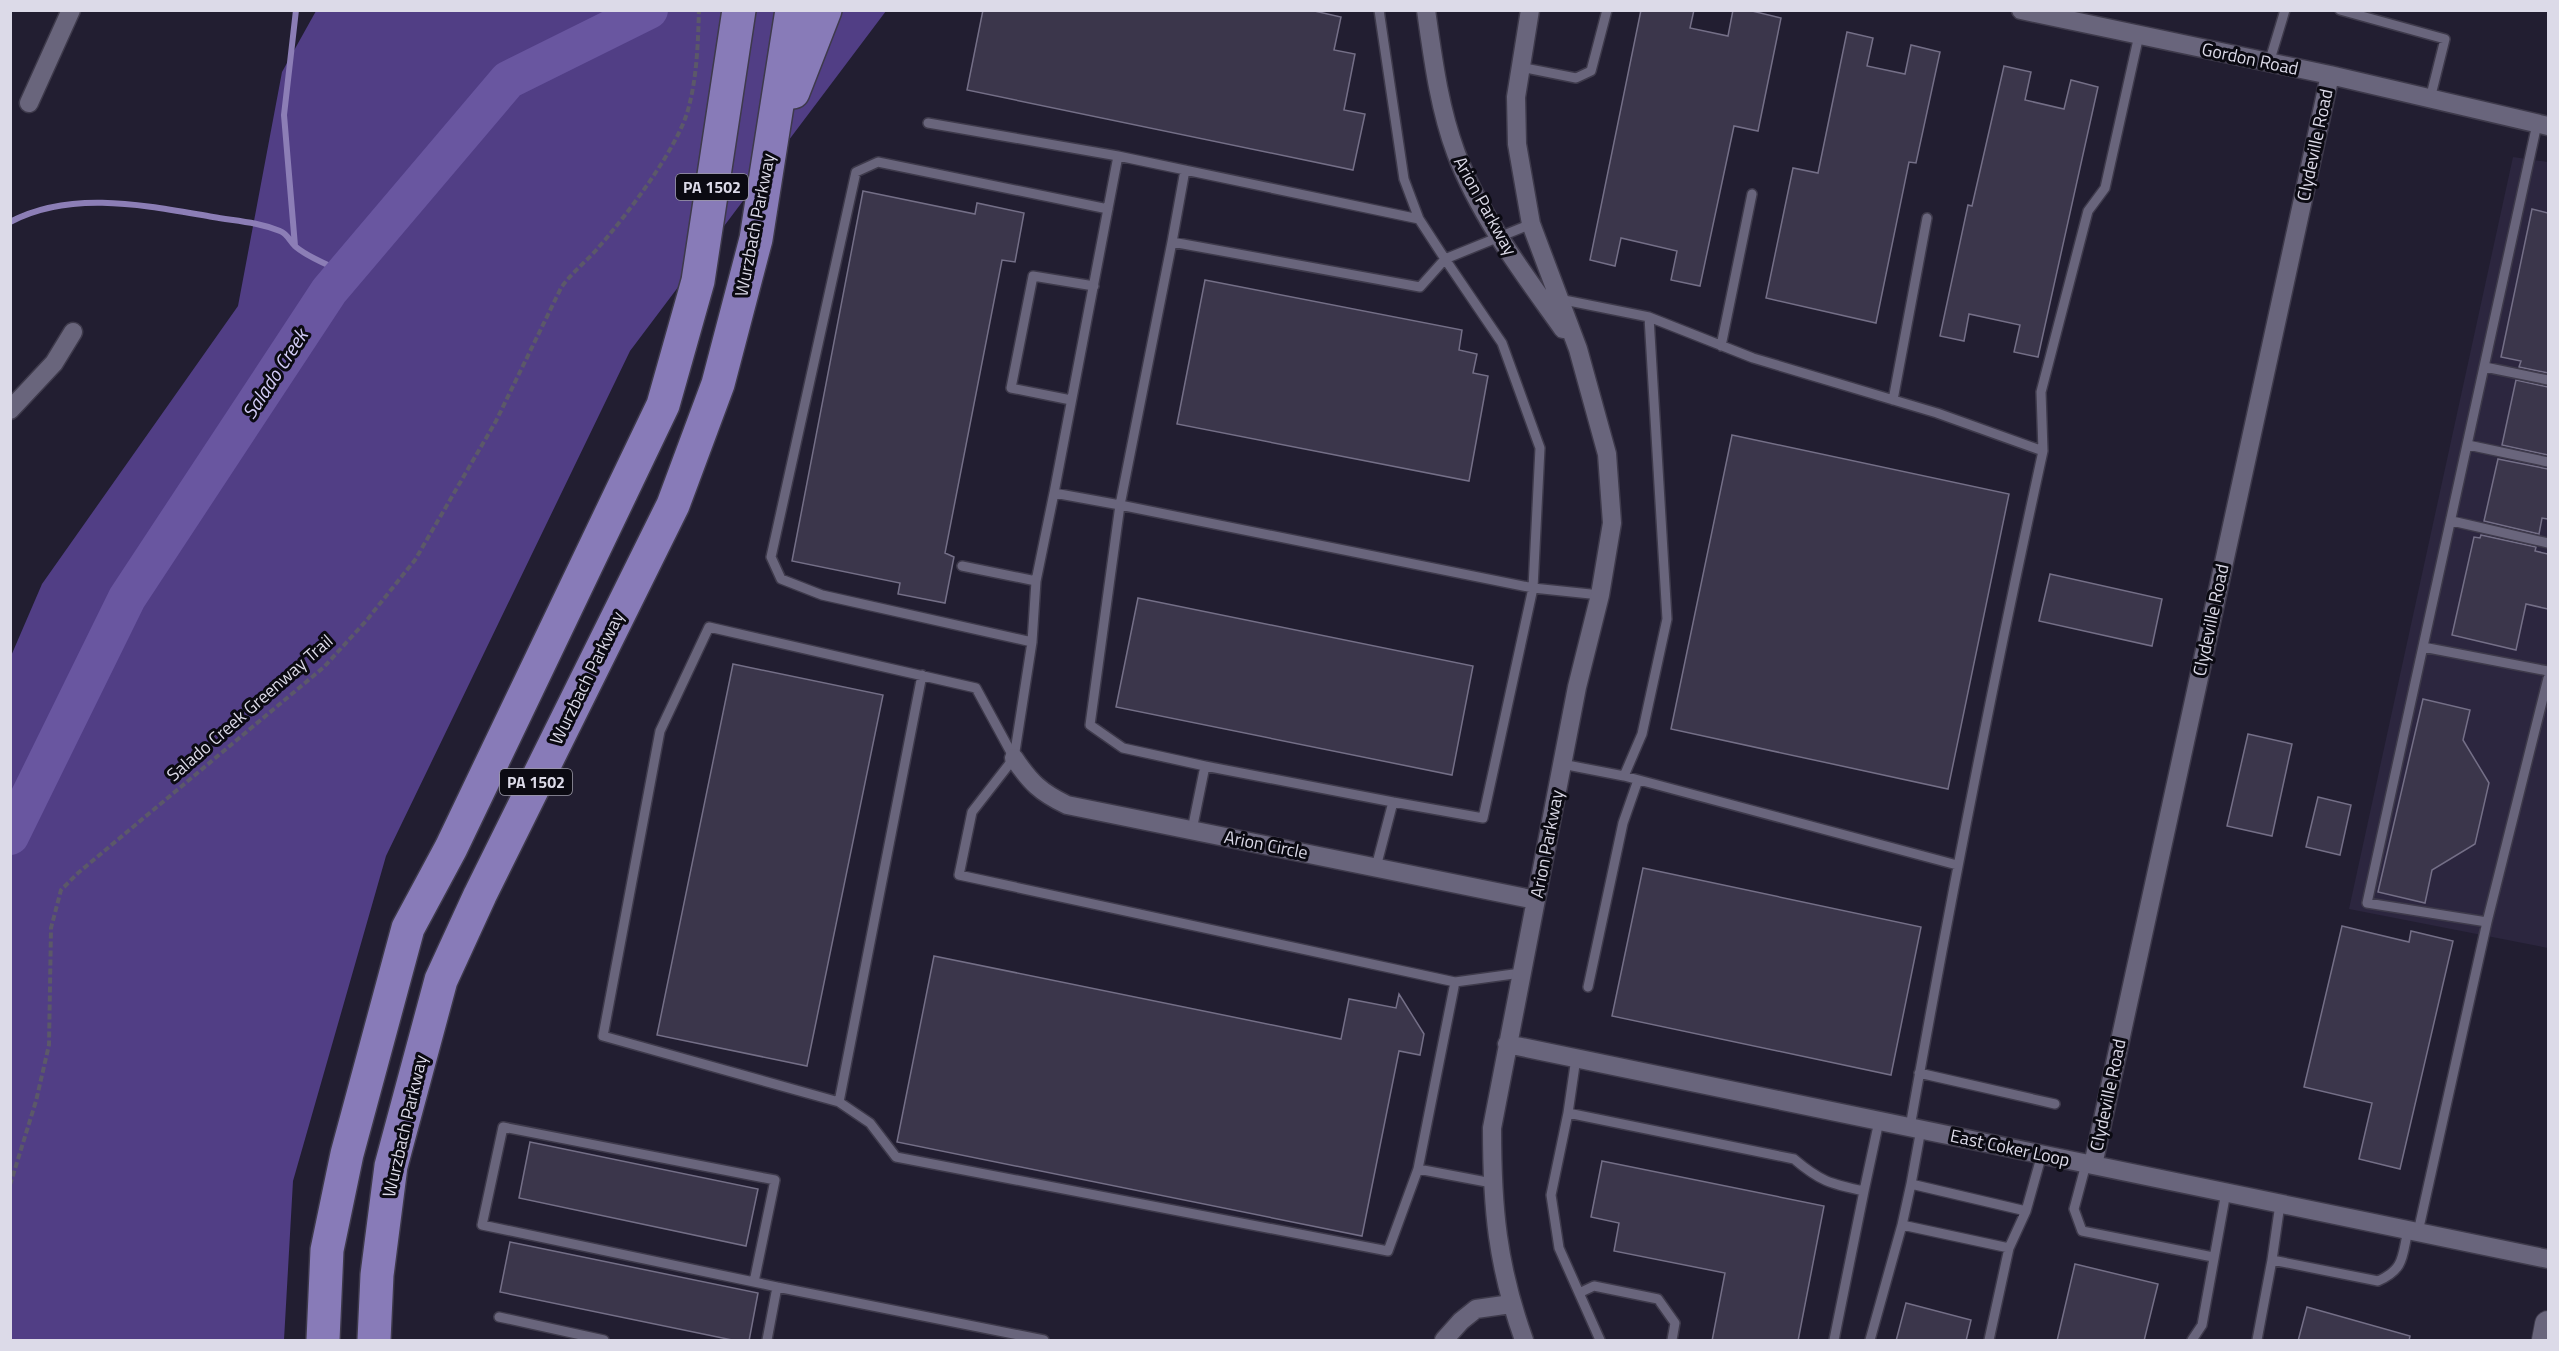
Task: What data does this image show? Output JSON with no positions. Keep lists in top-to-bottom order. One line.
{"streets":{"highway":["PA 1502","Wurzbach Parkway"],"street":["Gordon Road","Clydeville Road","Arion Parkway","Arion Circle","East Coker Loop"],"path":["Salado Creek Greenway Trail"]},"crossings":[["Gordon Road","Clydeville Road"],["Clydeville Road","East Coker Loop"],["Arion Parkway","Arion Circle"],["Arion Parkway","East Coker Loop"]],"water":["Salado Creek"]}
